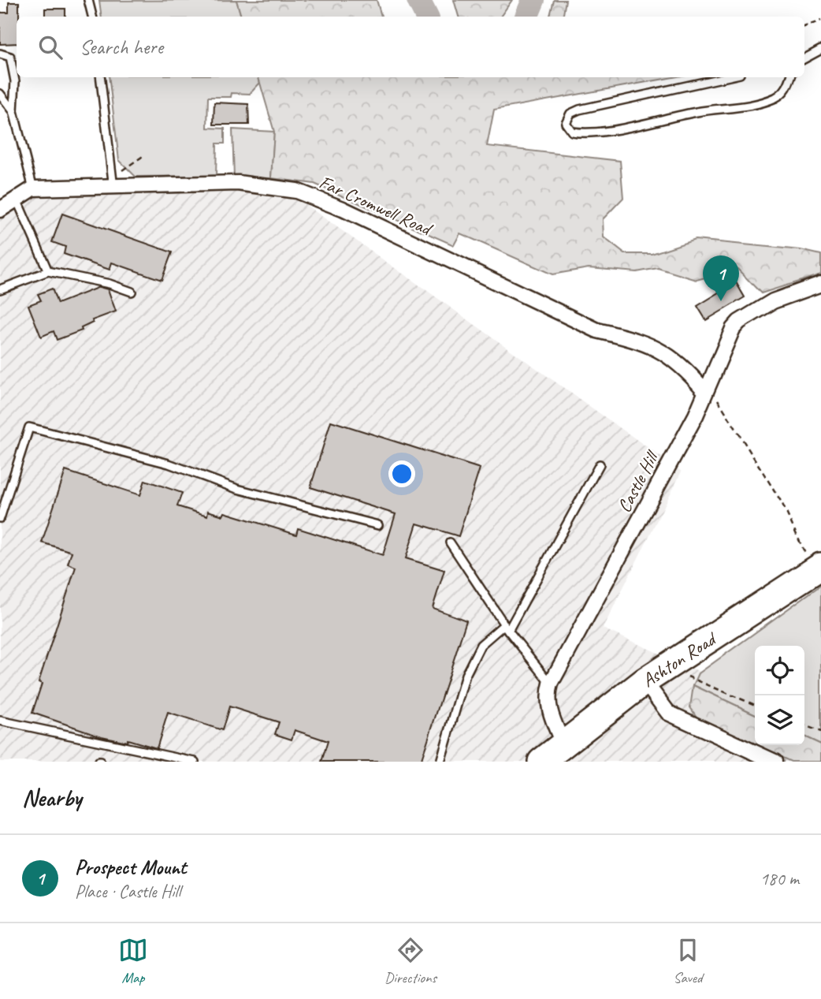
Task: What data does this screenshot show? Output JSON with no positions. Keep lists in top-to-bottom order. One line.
{"streets":{"highway":["Ashton Road"],"street":["Far Cromwell Road","Castle Hill"]},"crossings":[["Far Cromwell Road","Castle Hill"],["Castle Hill","Ashton Road"]],"page":{"search":"Search here","pins":"1","heading":"Nearby","list":[{"mark":"1","name":"Prospect Mount","note":"Place · Castle Hill","value":"180 m"}],"nav":["Map","Directions","Saved"]}}
